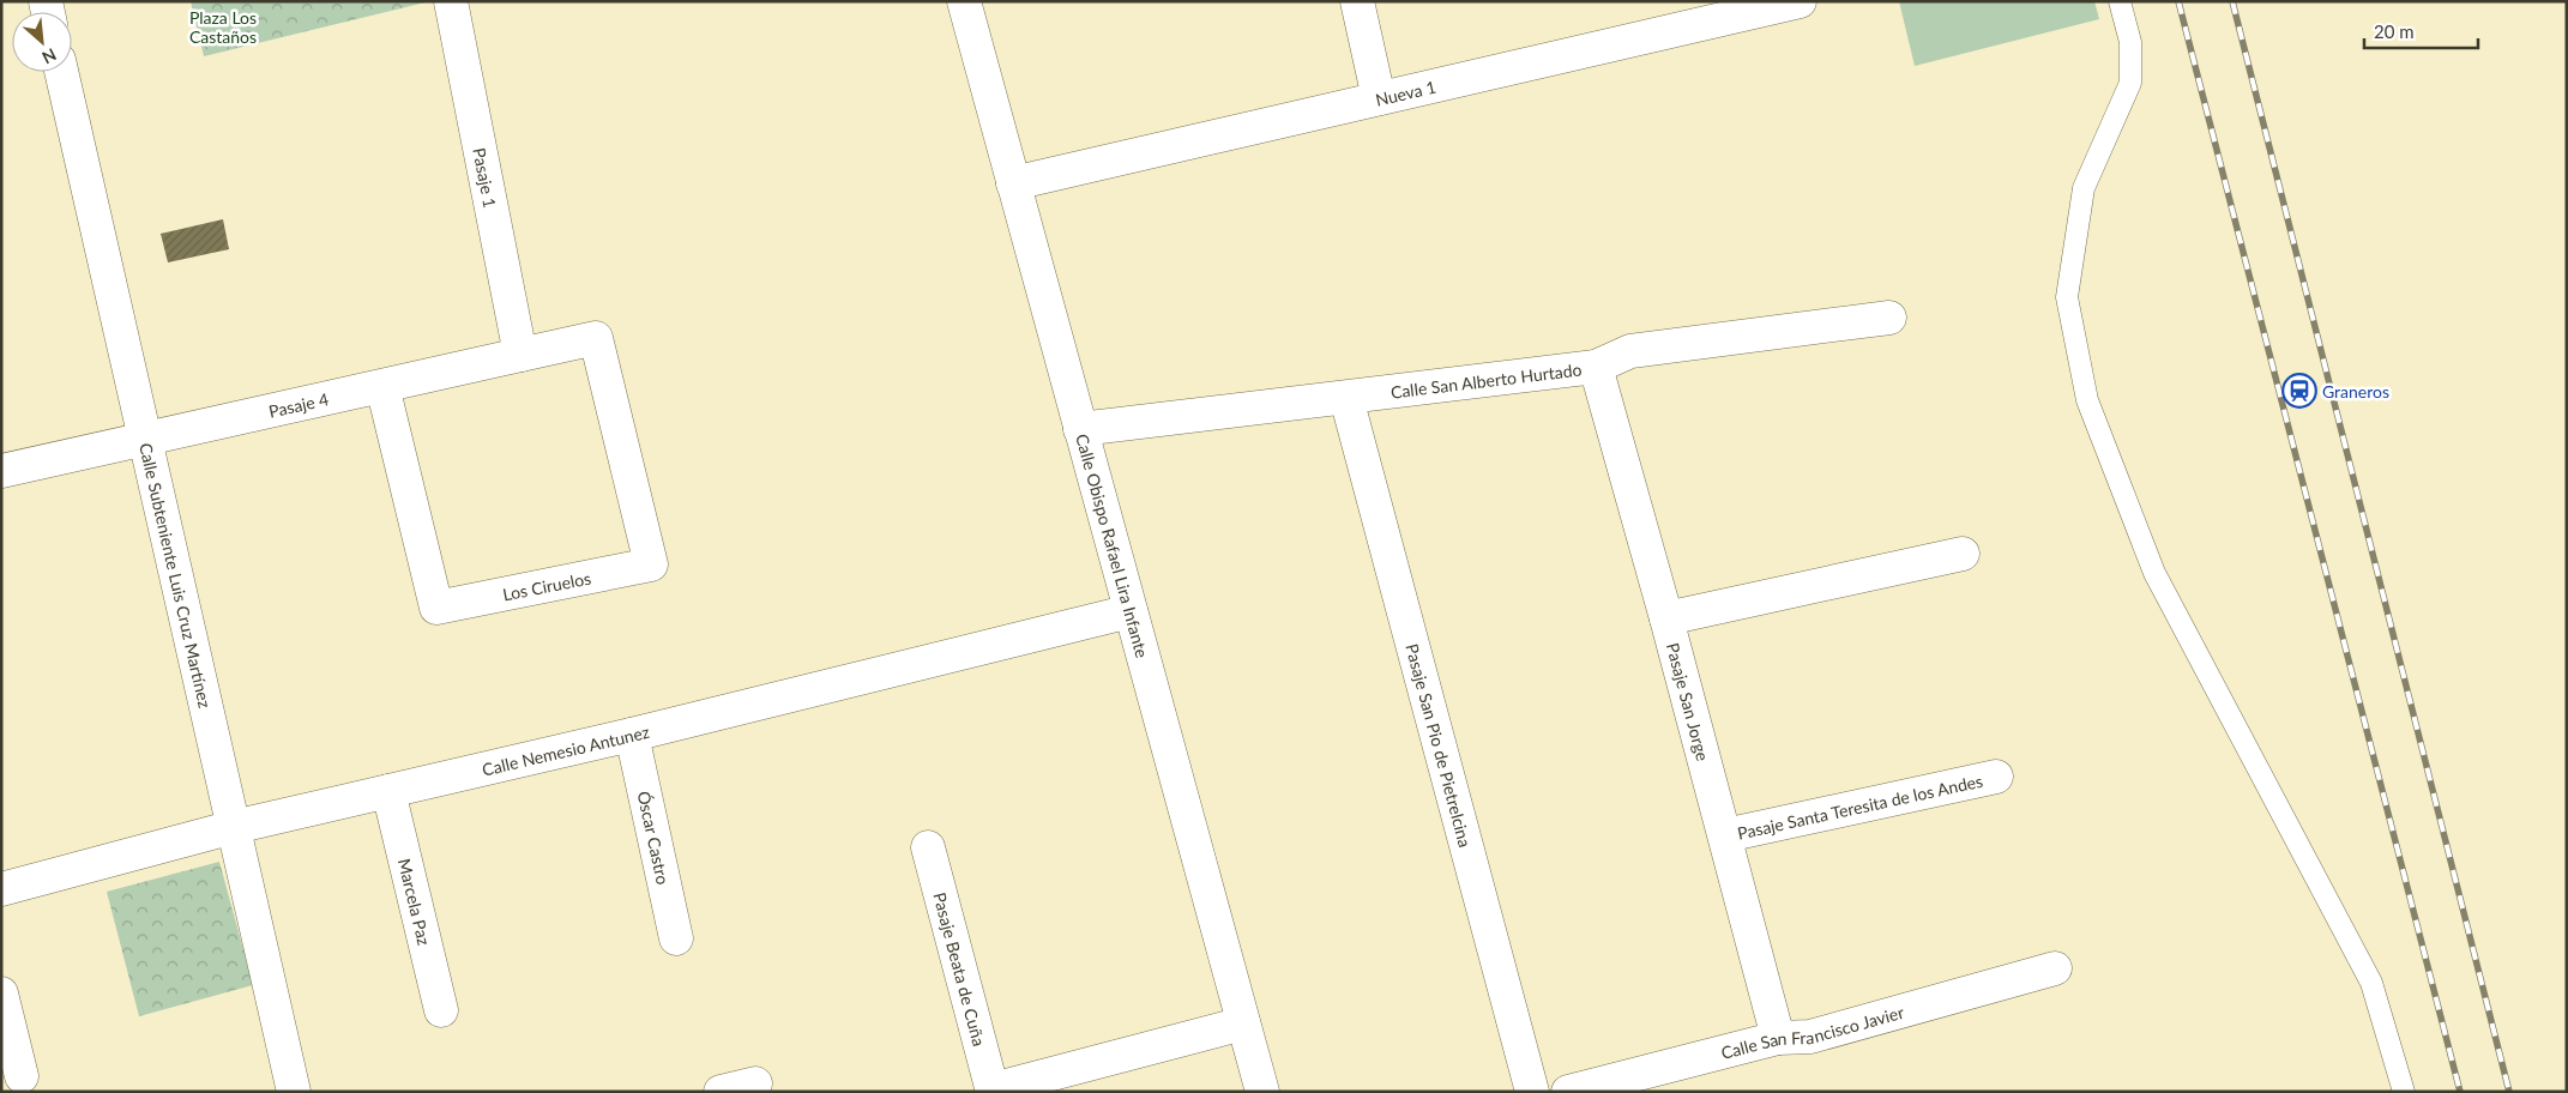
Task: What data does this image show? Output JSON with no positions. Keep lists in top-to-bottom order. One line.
{"streets":{"street":["Nueva 1","Pasaje 1","Calle San Alberto Hurtado","Pasaje 4","Calle Obispo Rafael Lira Infante","Calle Subteniente Luis Cruz Martínez","Los Ciruelos","Pasaje San Jorge","Pasaje San Pio de Pietrelcina","Calle Nemesio Antunez","Pasaje Santa Teresita de los Andes","Óscar Castro","Marcela Paz","Pasaje Beata de Cuña","Calle San Francisco Javier"]},"crossings":[["Nueva 1","Calle Obispo Rafael Lira Infante"],["Pasaje 1","Pasaje 4"],["Calle San Alberto Hurtado","Calle Obispo Rafael Lira Infante"],["Calle San Alberto Hurtado","Pasaje San Jorge"],["Calle San Alberto Hurtado","Pasaje San Pio de Pietrelcina"],["Pasaje 4","Calle Subteniente Luis Cruz Martínez"],["Pasaje 4","Los Ciruelos"],["Calle Obispo Rafael Lira Infante","Calle Nemesio Antunez"],["Calle Subteniente Luis Cruz Martínez","Calle Nemesio Antunez"],["Pasaje San Jorge","Pasaje Santa Teresita de los Andes"],["Pasaje San Jorge","Calle San Francisco Javier"],["Calle Nemesio Antunez","Óscar Castro"],["Calle Nemesio Antunez","Marcela Paz"]],"parks":["Plaza Los Castaños"],"places":{"station":["Graneros"]},"scale_bar":"20 m","north":"bottom right"}
